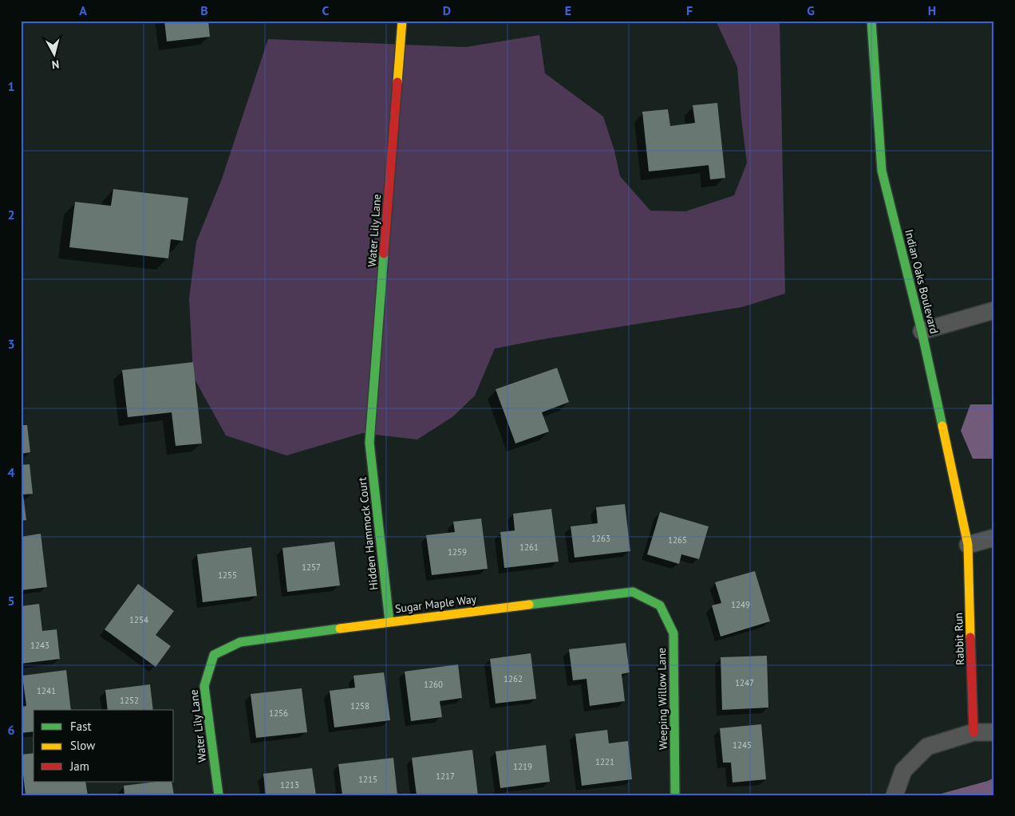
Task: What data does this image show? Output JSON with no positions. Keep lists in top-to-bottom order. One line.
{"streets":{"street":["Water Lily Lane","Indian Oaks Boulevard","Hidden Hammock Court","Sugar Maple Way","Rabbit Run","Weeping Willow Lane"]},"crossings":[["Water Lily Lane","Hidden Hammock Court"],["Water Lily Lane","Sugar Maple Way"],["Indian Oaks Boulevard","Rabbit Run"],["Hidden Hammock Court","Sugar Maple Way"],["Sugar Maple Way","Weeping Willow Lane"]],"house_numbers":["1263","1265","1261","1259","1257","1255","1249","1254","1243","1262","1247","1260","1241","1252","1258","1256","1245","1221","1219","1217","1215","1213"],"legend":["Fast","Slow","Jam"],"north":"bottom","grid":{"columns":["A","B","C","D","E","F","G","H"],"rows":["1","2","3","4","5","6"]}}
